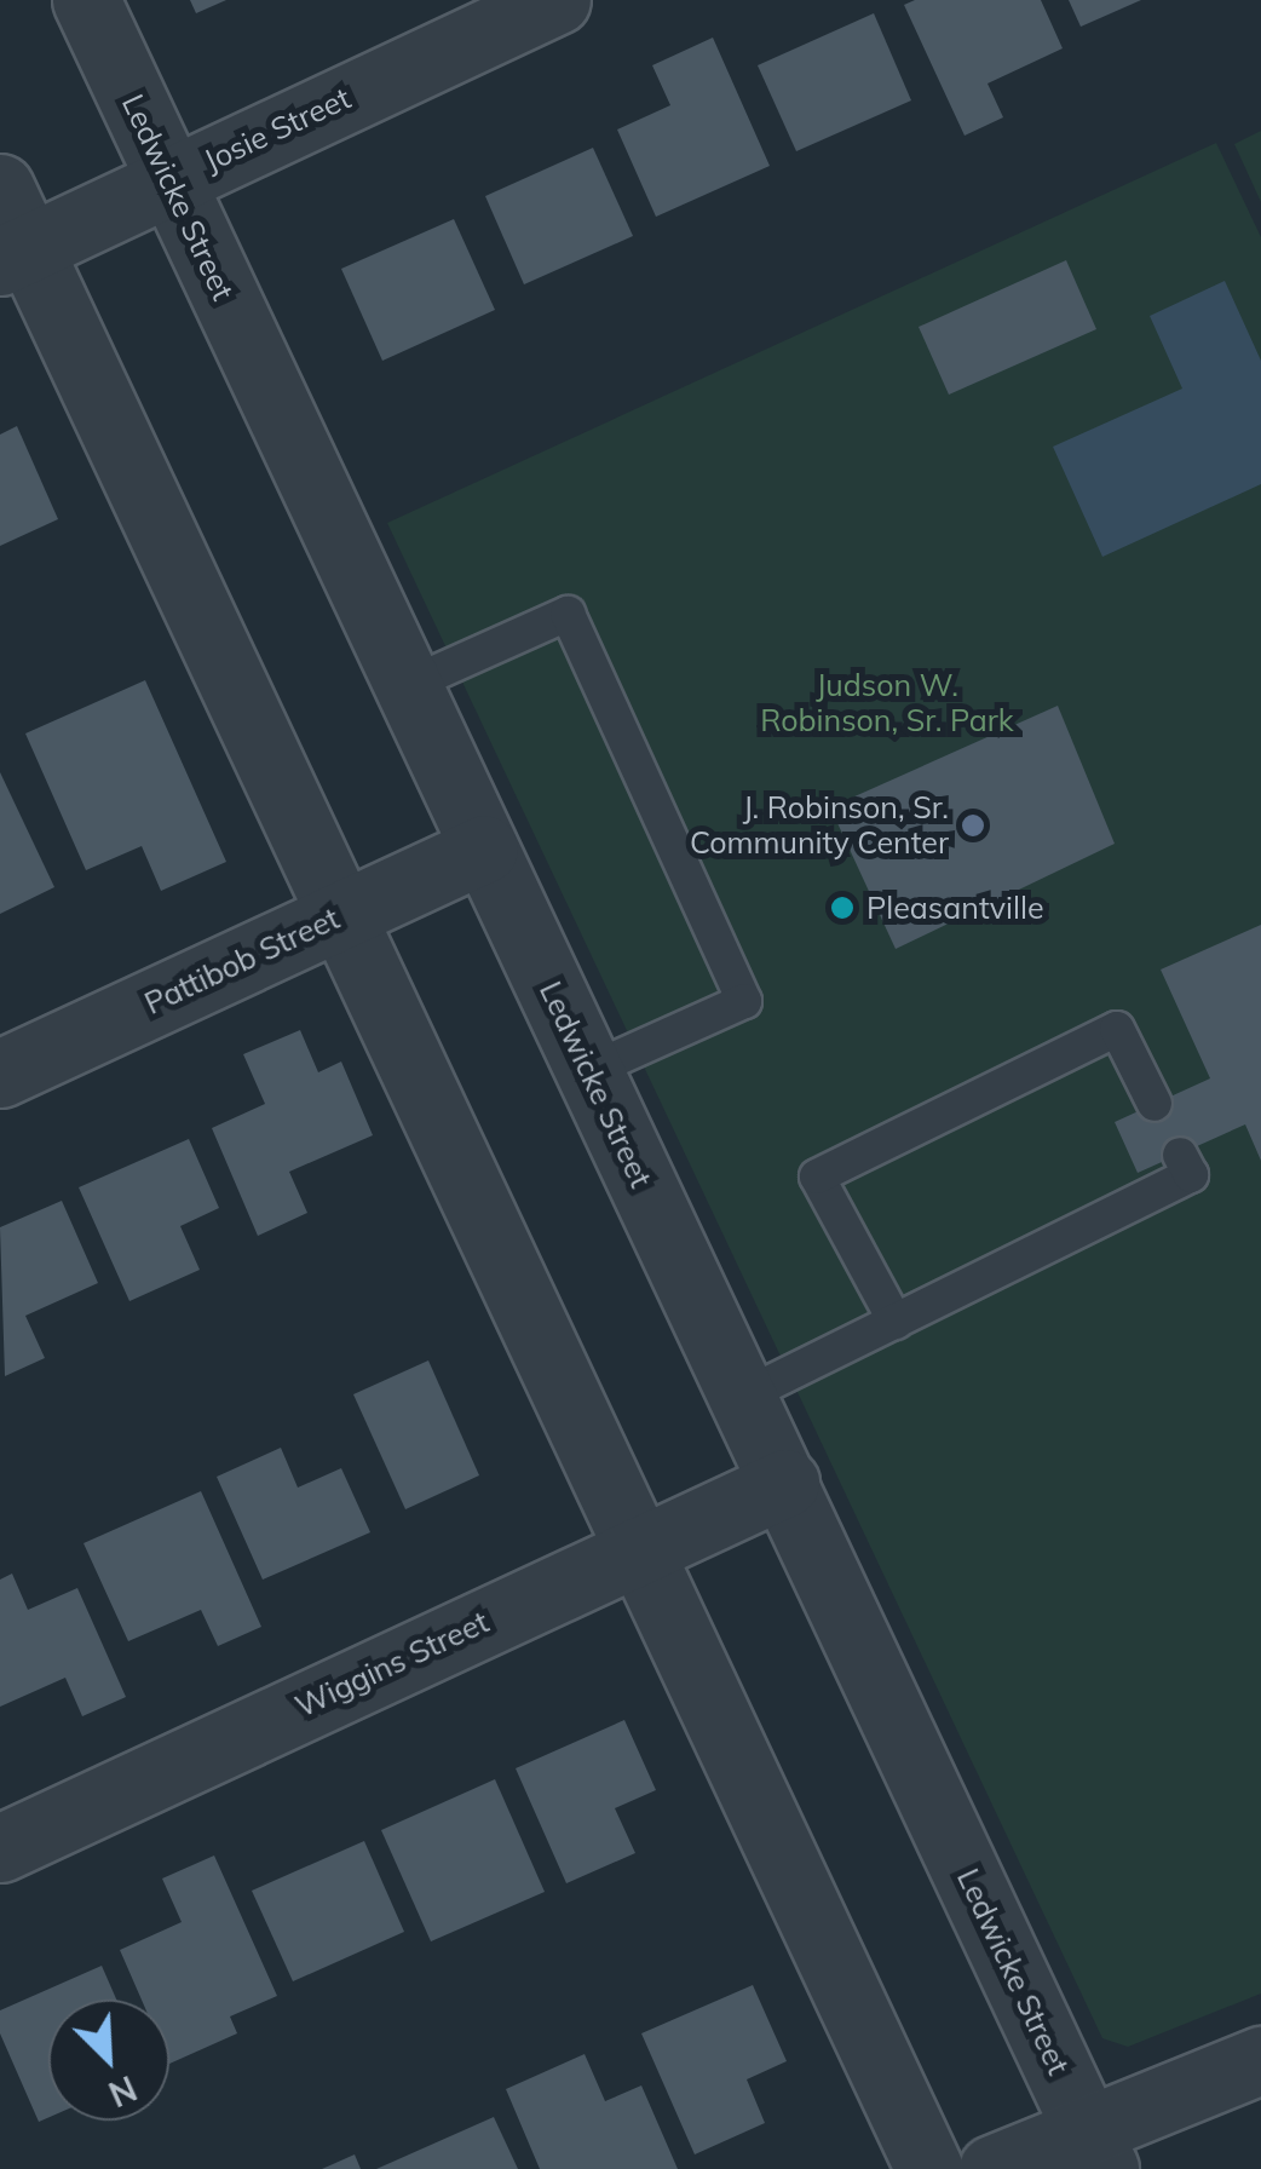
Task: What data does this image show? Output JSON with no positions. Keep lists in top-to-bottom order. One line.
{"streets":{"street":["Josie Street","Ledwicke Street","Pattibob Street","Wiggins Street"]},"crossings":[["Josie Street","Ledwicke Street"],["Ledwicke Street","Pattibob Street"],["Ledwicke Street","Wiggins Street"]],"parks":["Judson W. Robinson, Sr. Park"],"places":["J. Robinson, Sr. Community Center","Pleasantville"],"north":"bottom right"}
